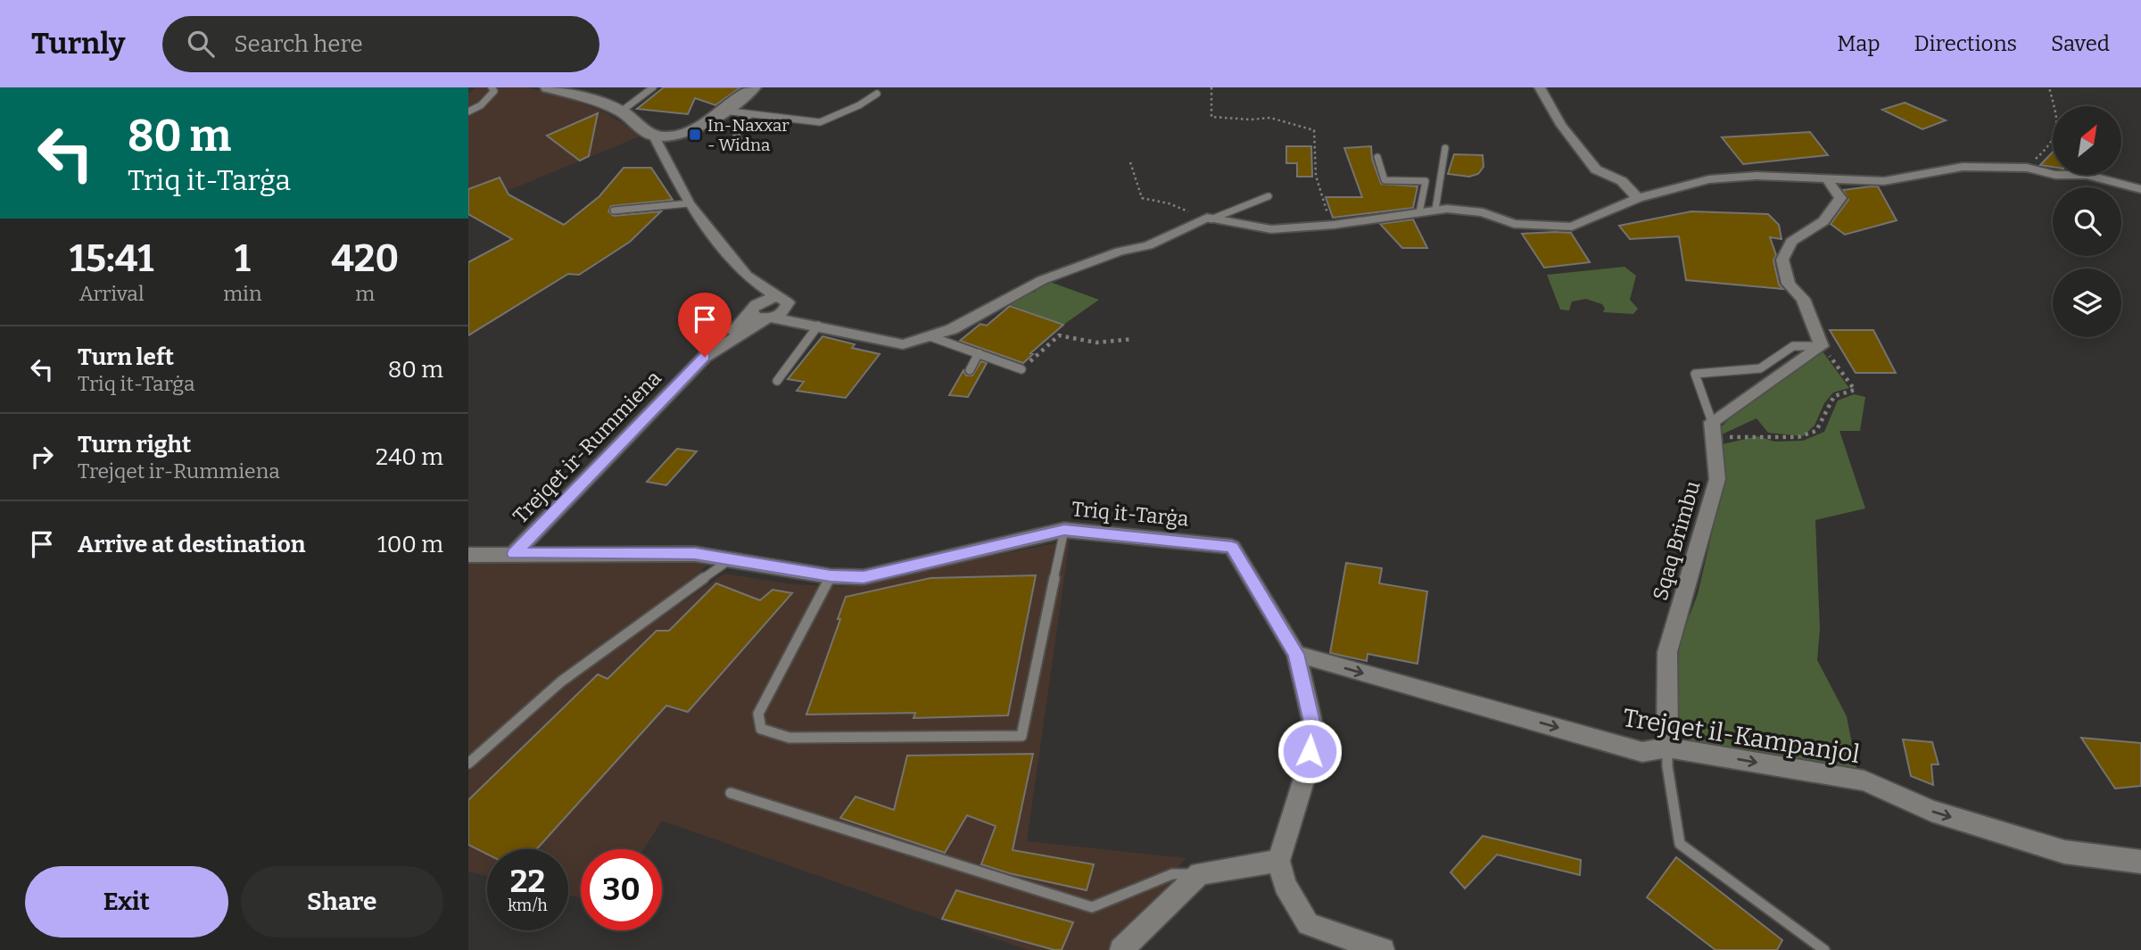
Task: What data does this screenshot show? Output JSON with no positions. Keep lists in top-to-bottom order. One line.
{"streets":{"street":["Trejqet ir-Rummiena","Triq it-Tarġa","Sqaq Brimbu","Trejqet il-Kampanjol"]},"crossings":[["Trejqet ir-Rummiena","Triq it-Tarġa"],["Triq it-Tarġa","Trejqet il-Kampanjol"],["Sqaq Brimbu","Trejqet il-Kampanjol"]],"one_way":["Trejqet il-Kampanjol"],"places":{"transit":["In-Naxxar - Widna"]},"north":"top right","page":{"header":"Turnly","search":"Search here","nav":["Map","Directions","Saved"],"turn":["80 m","Triq it-Tarġa"],"eta":["15:41","Arrival","1","min","420","m"],"list":[{"name":"Turn left","note":"Triq it-Tarġa","value":"80 m"},{"name":"Turn right","note":"Trejqet ir-Rummiena","value":"240 m"},{"name":"Arrive at destination","value":"100 m"}],"speed":"22 km/h","limit":"30","buttons":["Exit","Share"]}}
